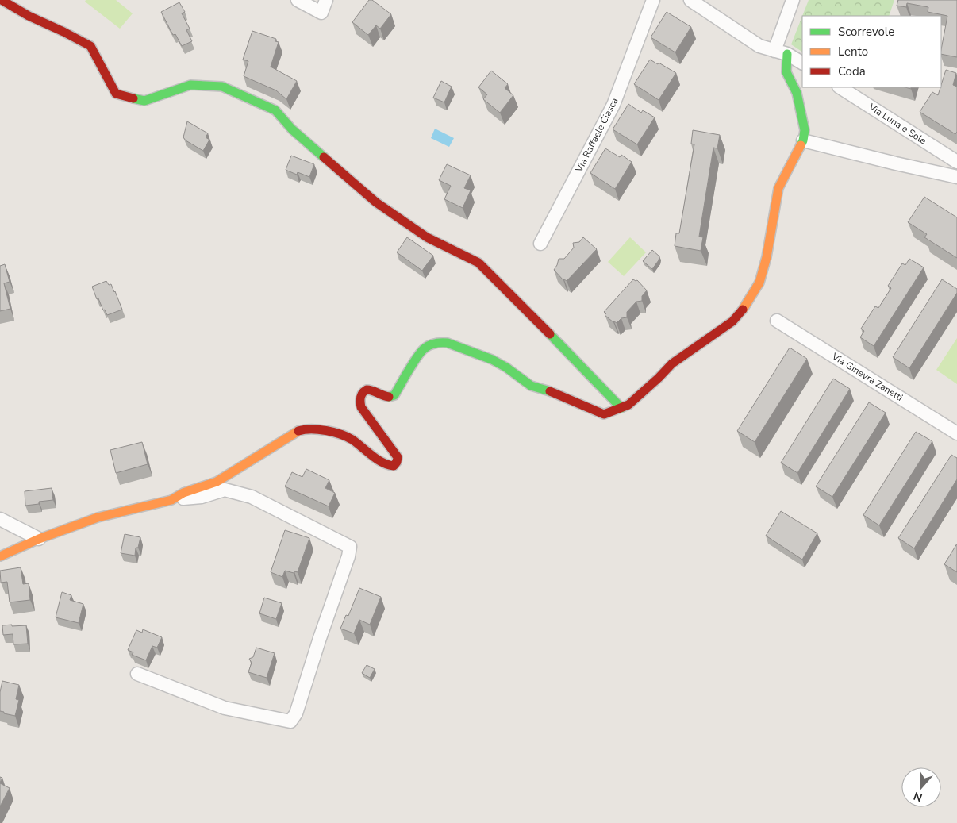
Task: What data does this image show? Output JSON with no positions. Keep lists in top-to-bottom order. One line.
{"streets":{"street":["Via Luna e Sole","Via Raffaele Ciasca","Via Ginevra Zanetti"]},"legend":["Scorrevole","Lento","Coda"],"north":"bottom"}
